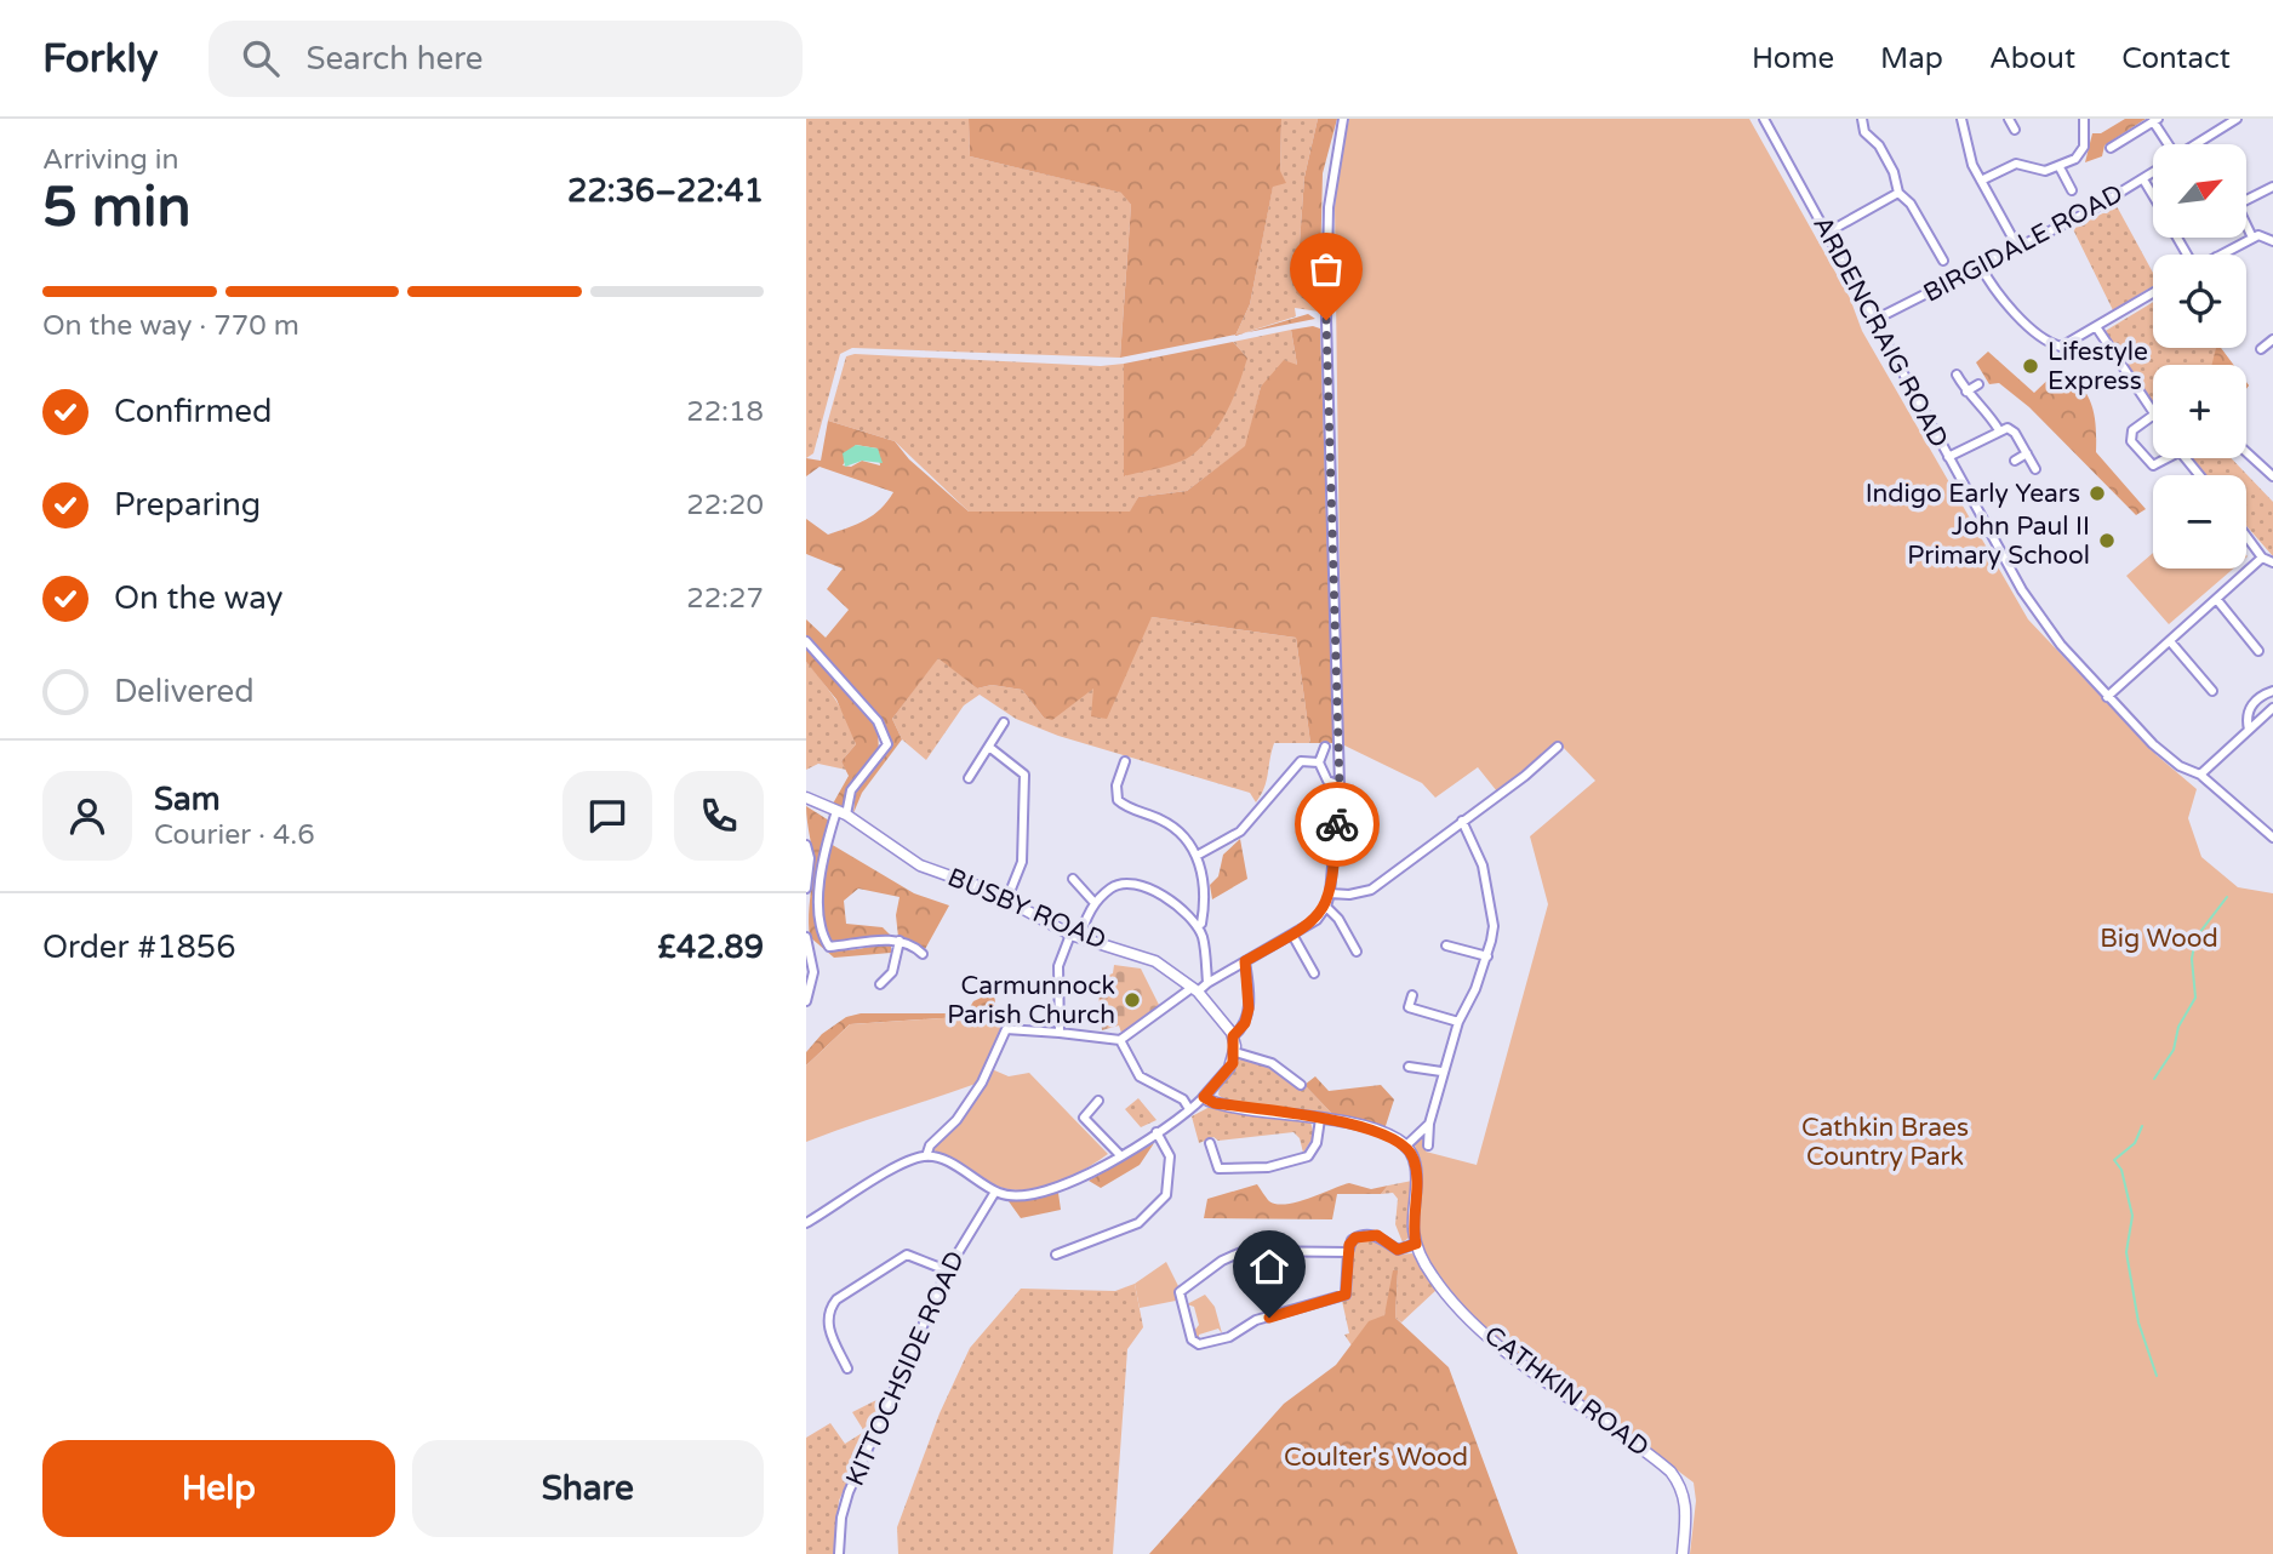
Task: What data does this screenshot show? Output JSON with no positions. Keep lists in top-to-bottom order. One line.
{"streets":{"main road":["BUSBY ROAD","CATHKIN ROAD"],"street":["BIRGIDALE ROAD","ARDENCRAIG ROAD","KITTOCHSIDE ROAD"]},"crossings":[["BIRGIDALE ROAD","ARDENCRAIG ROAD"]],"parks":["Big Wood","Cathkin Braes Country Park","Coulter's Wood"],"places":["Lifestyle Express","Indigo Early Years","John Paul II Primary School","Carmunnock Parish Church"],"north":"top right","page":{"header":"Forkly","search":"Search here","nav":["Home","Map","About","Contact"],"heading":["5 min","Arriving in","22:36–22:41"],"panel":["Sam","Courier · 4.6","Order #1856","£42.89"],"map_buttons":["+","−"],"bar":"On the way · 770 m","list":[["Confirmed","22:18"],["Preparing","22:20"],["On the way","22:27"],"Delivered"],"buttons":["Help","Share"]}}
